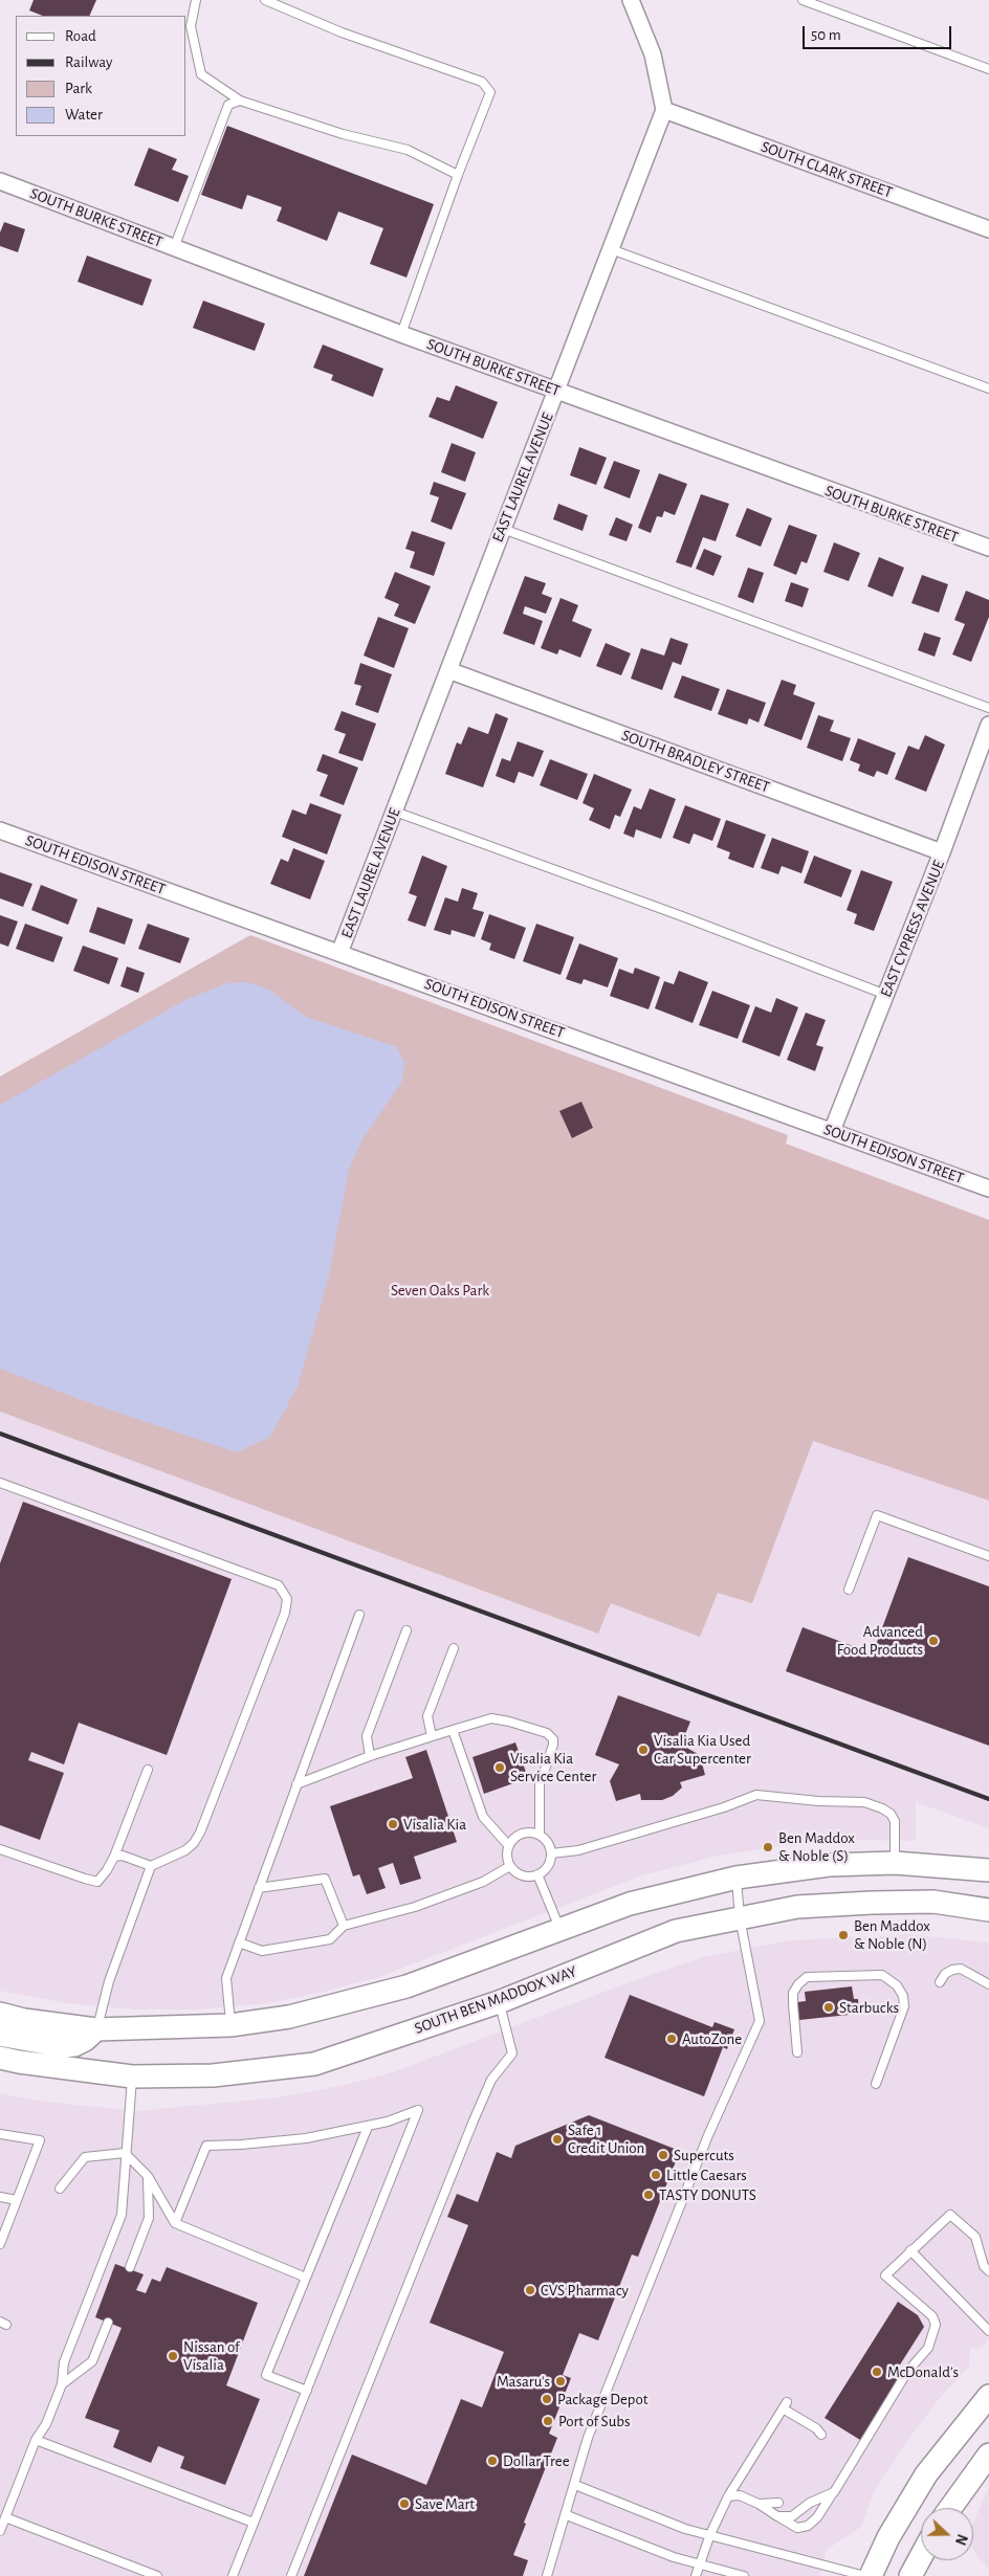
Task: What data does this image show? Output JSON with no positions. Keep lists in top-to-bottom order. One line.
{"streets":{"main road":["SOUTH BEN MADDOX WAY"],"street":["SOUTH CLARK STREET","SOUTH BURKE STREET","EAST LAUREL AVENUE","SOUTH BRADLEY STREET","SOUTH EDISON STREET","EAST CYPRESS AVENUE"]},"crossings":[["SOUTH CLARK STREET","EAST LAUREL AVENUE"],["SOUTH BURKE STREET","EAST LAUREL AVENUE"],["EAST LAUREL AVENUE","SOUTH BRADLEY STREET"],["EAST LAUREL AVENUE","SOUTH EDISON STREET"],["SOUTH BRADLEY STREET","EAST CYPRESS AVENUE"],["SOUTH EDISON STREET","EAST CYPRESS AVENUE"]],"parks":["Seven Oaks Park"],"places":["Advanced Food Products","Visalia Kia Used Car Supercenter","Visalia Kia Service Center","Visalia Kia","Ben Maddox & Noble (S)","Ben Maddox & Noble (N)","Starbucks","AutoZone","Safe 1 Credit Union","Supercuts","Little Caesars","TASTY DONUTS","CVS Pharmacy","Nissan of Visalia","McDonald's","Masaru's","Package Depot","Port of Subs","Dollar Tree","Save Mart"],"legend":["Road","Railway","Park","Water"],"scale_bar":"50 m","north":"right"}
